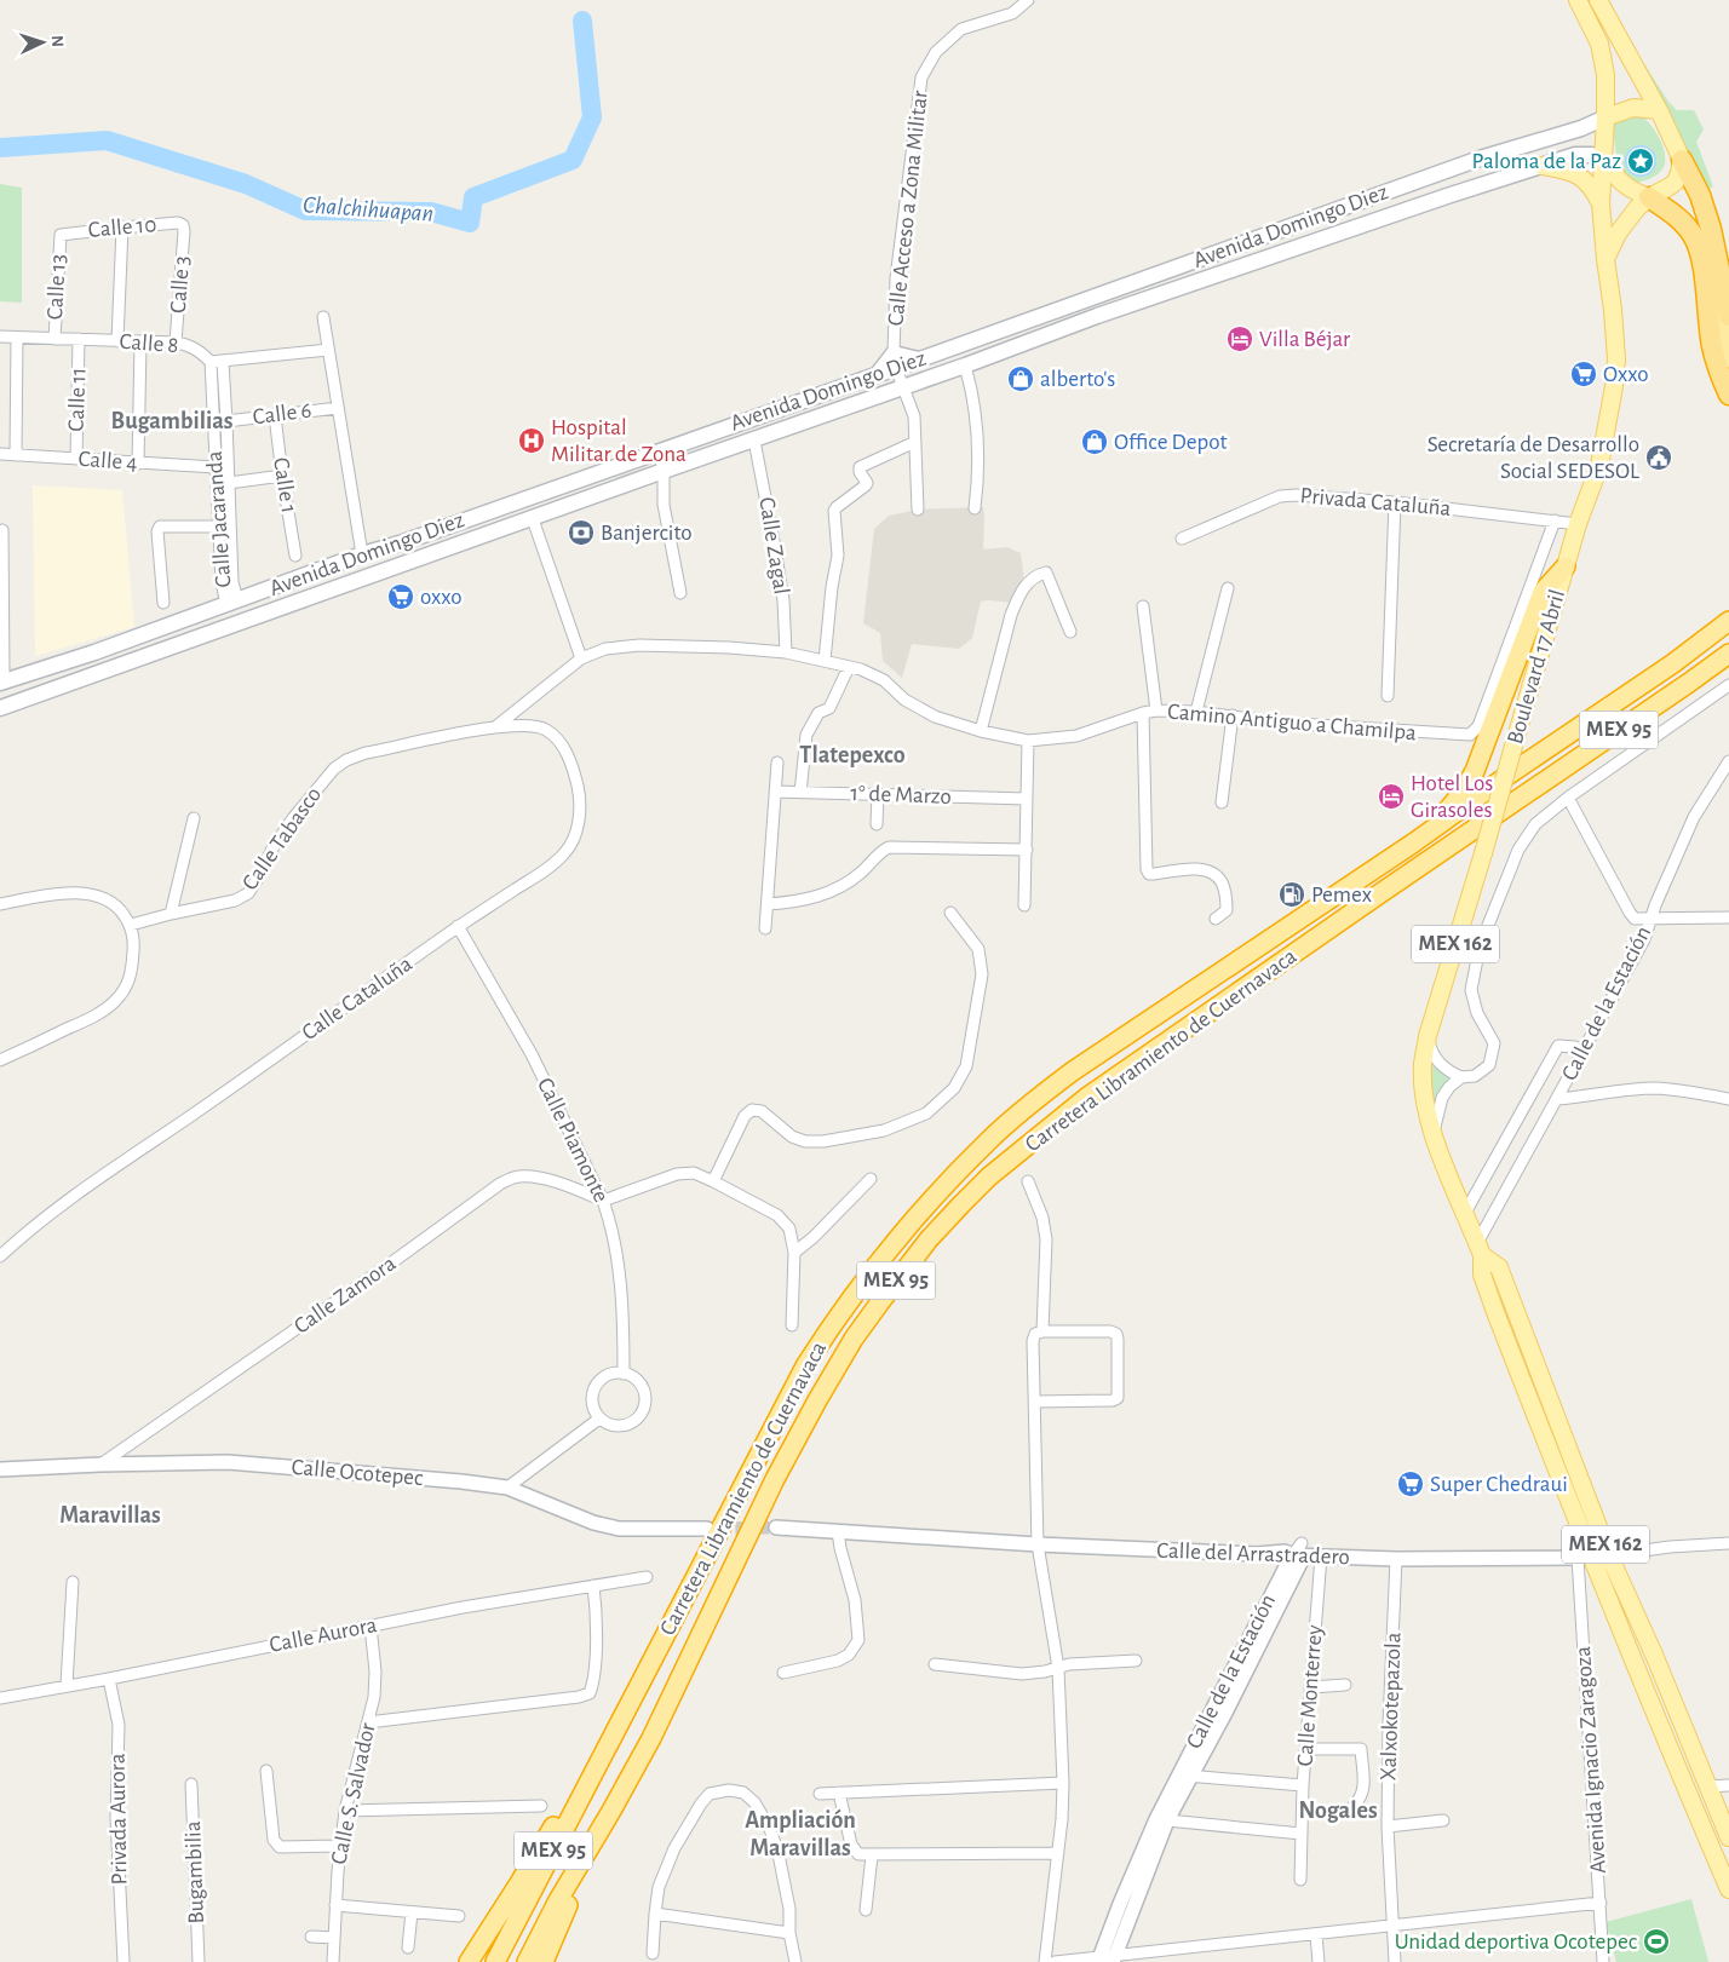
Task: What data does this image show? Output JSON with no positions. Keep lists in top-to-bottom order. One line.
{"streets":{"highway":["MEX 95","Carretera Libramiento de Cuernavaca"],"main road":["Avenida Domingo Diez","Boulevard 17 Abril","MEX 162"],"street":["Calle Acceso a Zona Militar","Calle 10","Calle 3","Calle 13","Calle 8","Calle 11","Calle 6","Calle 4","Calle 1","Privada Cataluña","Calle Jacaranda","Calle Zagal","Camino Antiguo a Chamilpa","1° de Marzo","Calle Tabasco","Calle Cataluña","Calle de la Estación","Calle Piamonte","Calle Zamora","Calle Ocotepec","Calle del Arrastradero","Calle Aurora","Calle Monterrey","Xalxokotepazola","Avenida Ignacio Zaragoza","Calle S. Salvador","Privada Aurora","Bugambilia"]},"crossings":[["Calle Acceso a Zona Militar","Avenida Domingo Diez"],["Avenida Domingo Diez","Calle Jacaranda"],["Avenida Domingo Diez","Calle Zagal"],["Avenida Domingo Diez","Boulevard 17 Abril"],["Calle 10","Calle 3"],["Calle 10","Calle 13"],["Calle 3","Calle 8"],["Calle 13","Calle 8"],["Calle 8","Calle 11"],["Calle 8","Calle Jacaranda"],["Calle 11","Calle 4"],["Calle 6","Calle 1"],["Calle 6","Calle Jacaranda"],["Calle 4","Calle Jacaranda"],["Privada Cataluña","Boulevard 17 Abril"],["Privada Cataluña","Camino Antiguo a Chamilpa"],["Calle Zagal","Camino Antiguo a Chamilpa"],["Boulevard 17 Abril","MEX 162"],["Boulevard 17 Abril","Calle de la Estación"],["Camino Antiguo a Chamilpa","Calle Tabasco"],["Camino Antiguo a Chamilpa","Calle Cataluña"],["Calle Tabasco","Calle Cataluña"],["MEX 162","Calle de la Estación"],["MEX 162","Calle del Arrastradero"],["MEX 162","Avenida Ignacio Zaragoza"],["Calle Cataluña","Calle Piamonte"],["Calle de la Estación","Calle del Arrastradero"],["Calle Piamonte","Calle Zamora"],["Calle Zamora","Calle Ocotepec"],["Calle del Arrastradero","Calle Monterrey"],["Calle del Arrastradero","Xalxokotepazola"],["Calle del Arrastradero","Avenida Ignacio Zaragoza"],["Calle Aurora","Calle S. Salvador"],["Calle Aurora","Privada Aurora"]],"districts":["Bugambilias","Tlatepexco","Maravillas","Nogales","Ampliación Maravillas"],"water":["Chalchihuapan"],"places":{"place":["Paloma de la Paz"],"hotel":["Villa Béjar","Hotel Los Girasoles"],"supermarket":["Oxxo","oxxo","Super Chedraui"],"shop":["alberto's","Office Depot"],"hospital":["Hospital Militar de Zona"],"public building":["Secretaría de Desarrollo Social SEDESOL"],"bank":["Banjercito"],"fuel station":["Pemex"],"sports":["Unidad deportiva Ocotepec"]},"north":"right"}
